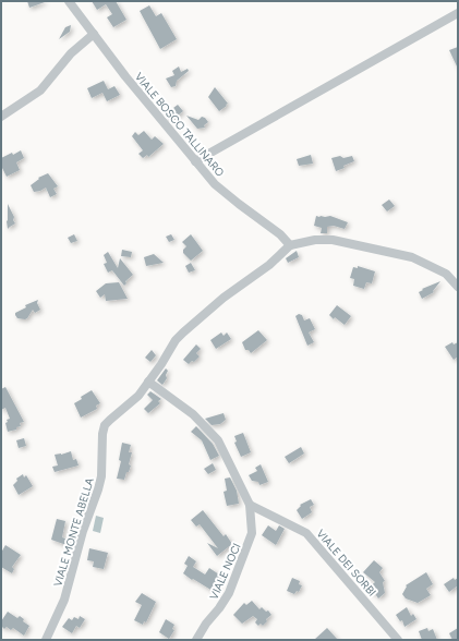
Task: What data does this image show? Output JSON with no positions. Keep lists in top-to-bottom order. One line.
{"streets":{"street":["VIALE BOSCO TALLINARO","VIALE MONTE ABELLA","VIALE DEI SORBI","VIALE NOCI"]},"crossings":[["VIALE BOSCO TALLINARO","VIALE MONTE ABELLA"],["VIALE DEI SORBI","VIALE NOCI"]]}
